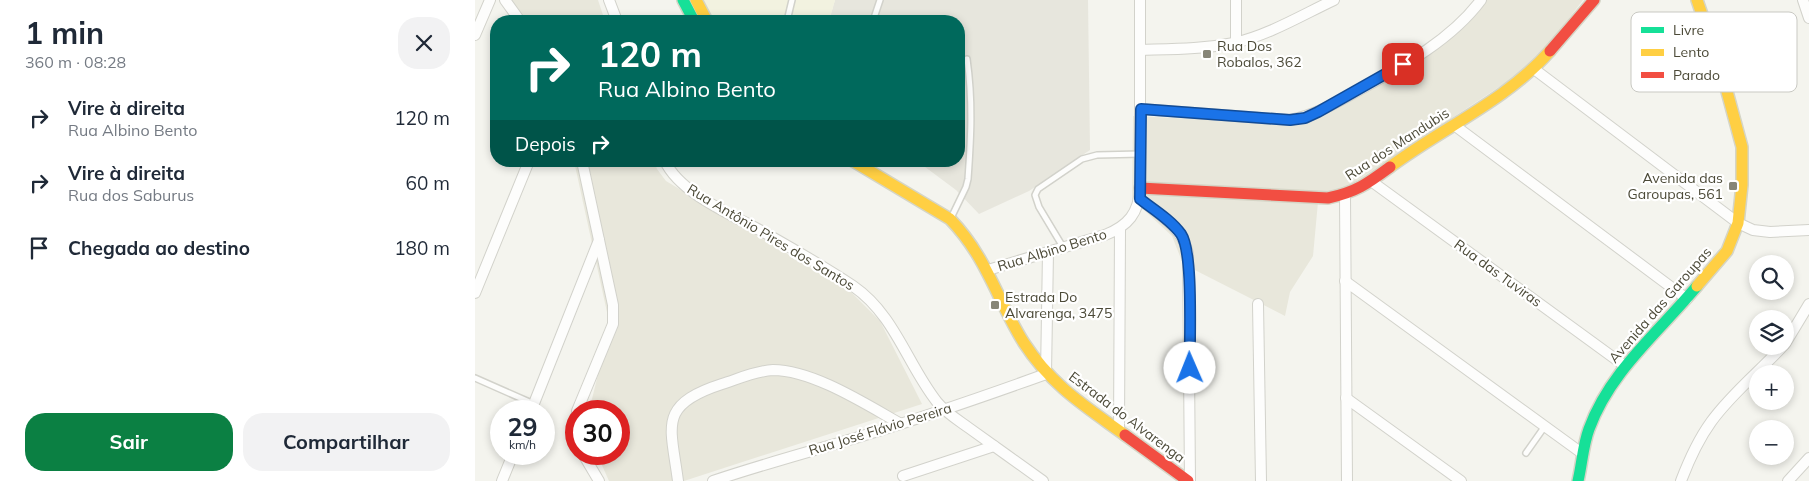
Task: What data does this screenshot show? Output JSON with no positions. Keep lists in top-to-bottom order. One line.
{"streets":{"street":["Rua dos Mandubis","Rua Antônio Pires dos Santos","Rua Albino Bento","Rua das Tuviras","Avenida das Garoupas","Estrada do Alvarenga","Rua José Flávio Pereira"]},"crossings":[["Rua dos Mandubis","Rua Albino Bento"],["Rua dos Mandubis","Rua das Tuviras"],["Rua Antônio Pires dos Santos","Rua José Flávio Pereira"],["Rua Albino Bento","Estrada do Alvarenga"],["Rua das Tuviras","Avenida das Garoupas"],["Estrada do Alvarenga","Rua José Flávio Pereira"]],"places":{"transit":["Rua Dos Robalos, 362","Avenida das Garoupas, 561","Estrada Do Alvarenga, 3475"]},"legend":["Livre","Lento","Parado"],"page":{"heading":["1 min","360 m · 08:28"],"turn":["120 m","Rua Albino Bento"],"list":[{"name":"Vire à direita","note":"Rua Albino Bento","value":"120 m"},{"name":"Vire à direita","note":"Rua dos Saburus","value":"60 m"},{"name":"Chegada ao destino","value":"180 m"}],"then":"Depois","map_buttons":["+","−"],"speed":"29 km/h","limit":"30","buttons":["Sair","Compartilhar"]}}
